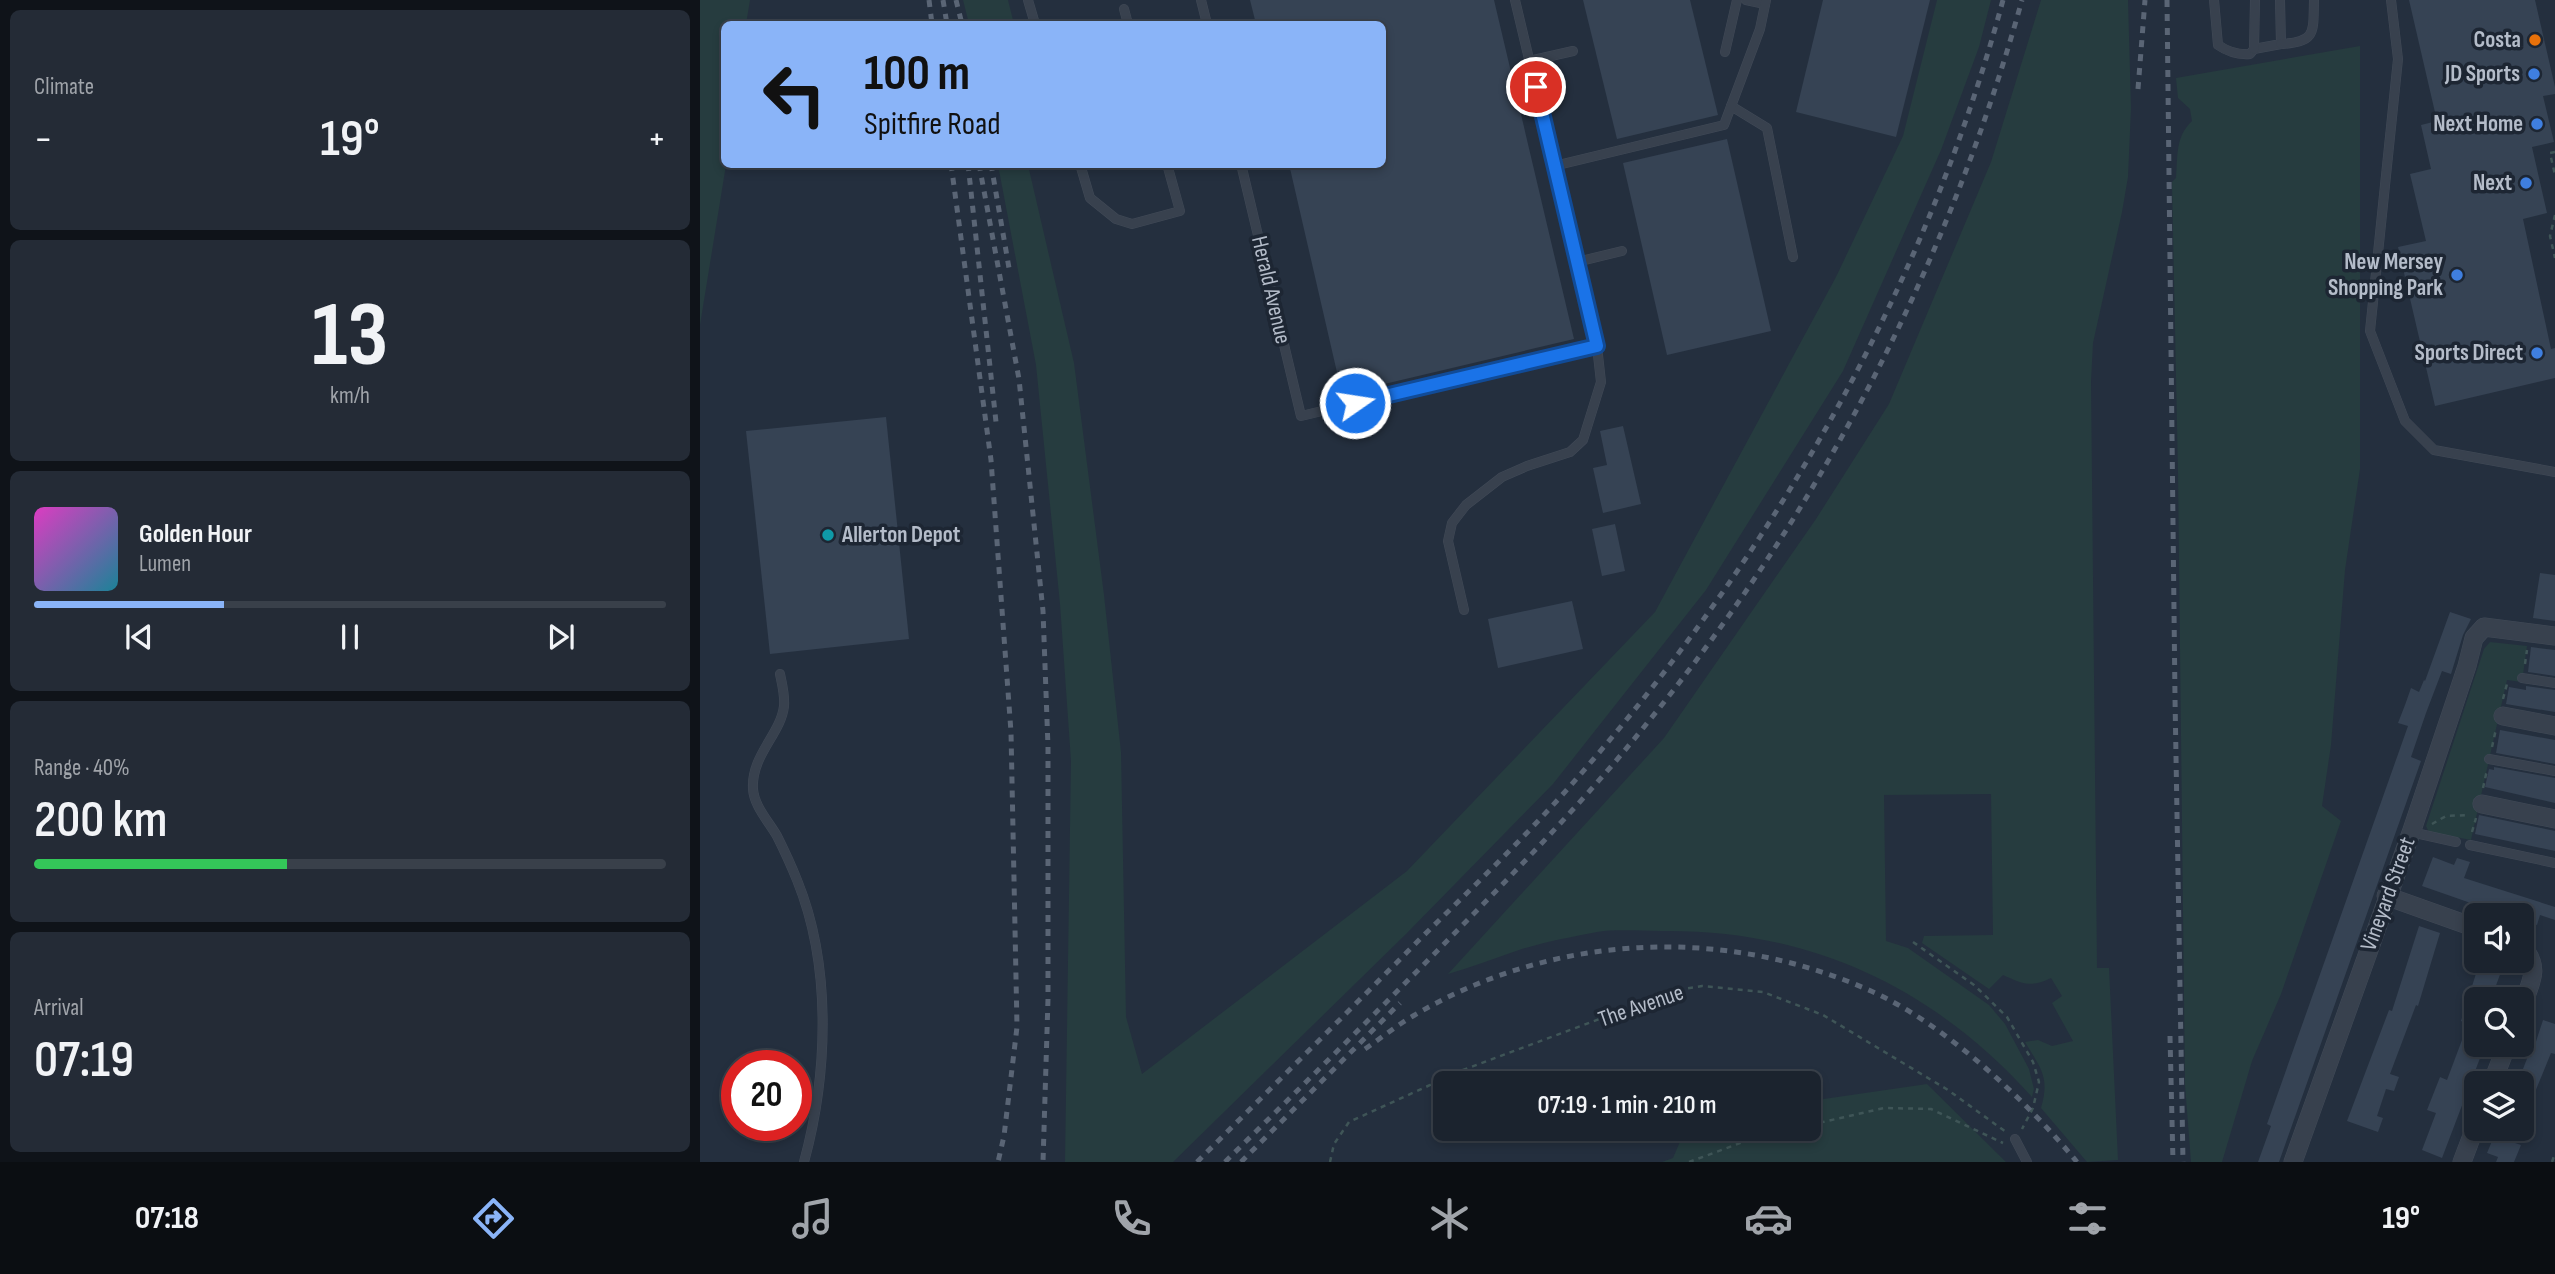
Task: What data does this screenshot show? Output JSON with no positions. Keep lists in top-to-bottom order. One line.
{"streets":{"street":["Vineyard Street"],"lane":["Herald Avenue"],"path":["The Avenue"]},"places":["Costa","JD Sports","Next Home","Next","New Mersey Shopping Park","Sports Direct","Allerton Depot"],"page":{"tile":["Climate",["13","km/h"],["Range · 40%","200 km"],["Arrival","07:19"]],"turn":["100 m","Spitfire Road"],"heat":["−","19°","+"],"song":["Golden Hour","Lumen"],"limit":"20","trip":"07:19 · 1 min · 210 m","tabs":["07:18","19°"]}}
